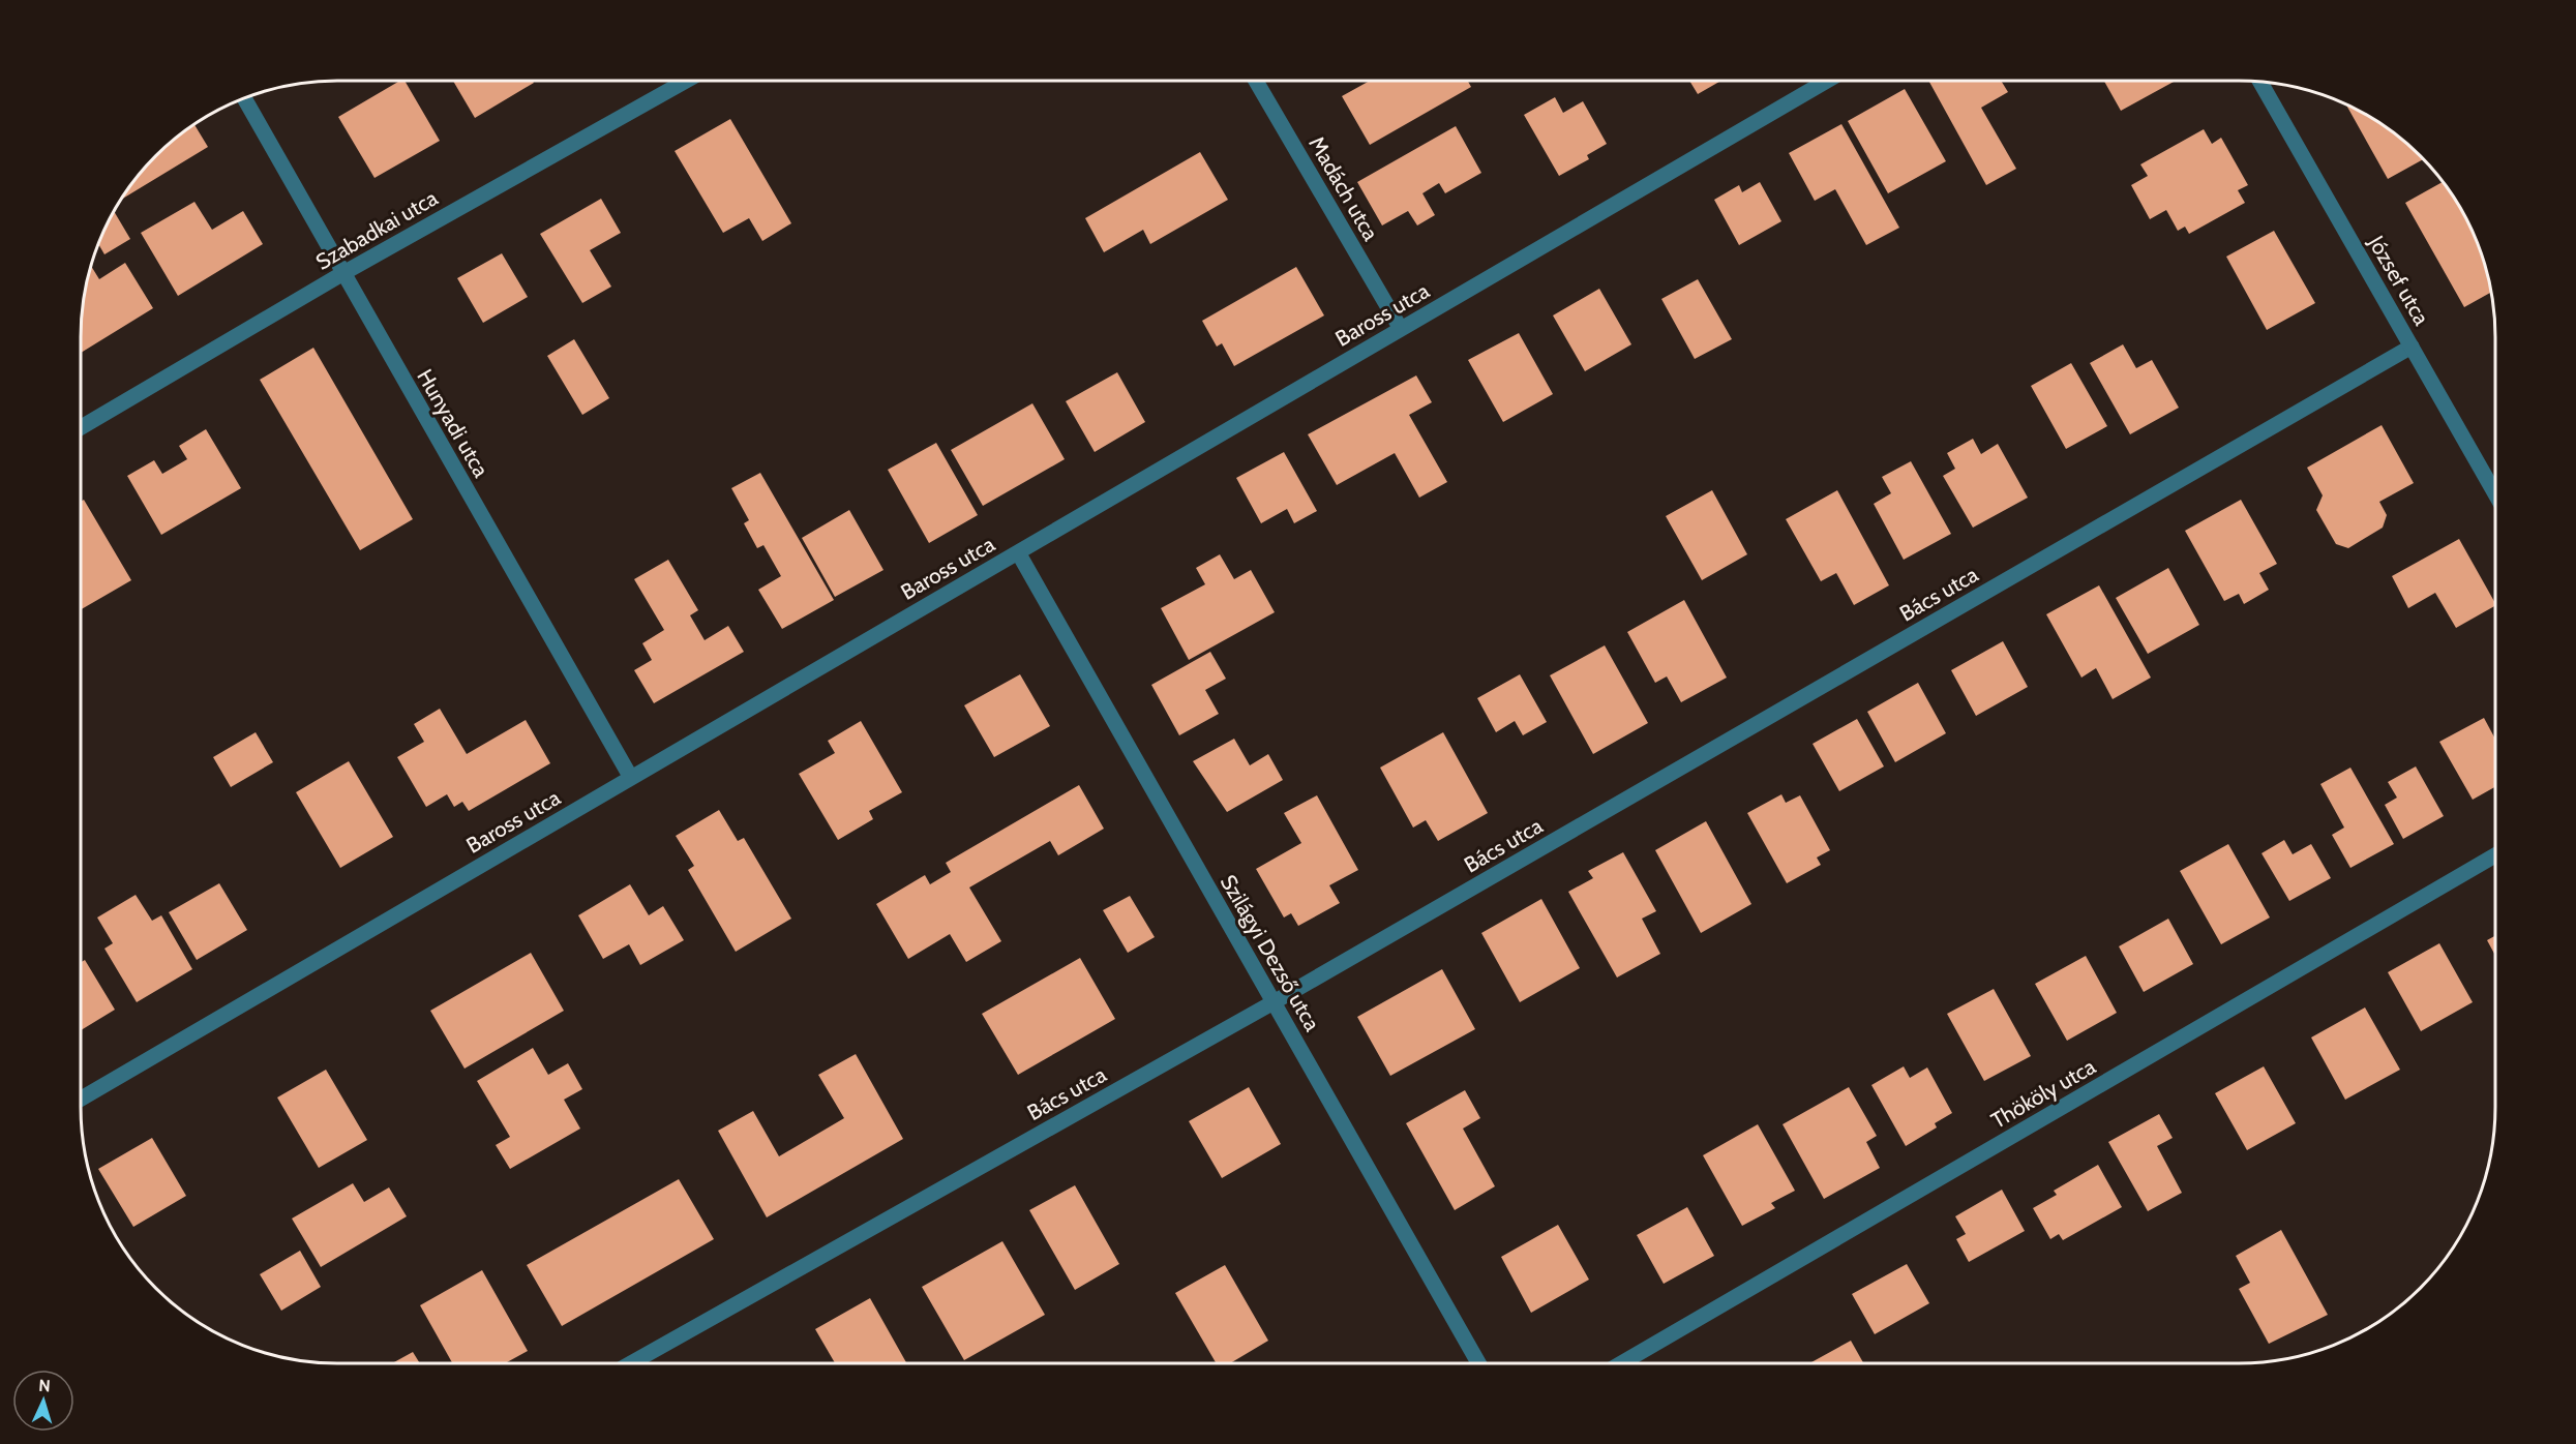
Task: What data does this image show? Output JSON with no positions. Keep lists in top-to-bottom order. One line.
{"streets":{"street":["Madách utca","Szabadkai utca","József utca","Baross utca","Hunyadi utca","Bács utca","Szilágyi Dezső utca","Thököly utca"]},"crossings":[["Madách utca","Baross utca"],["Szabadkai utca","Hunyadi utca"],["József utca","Bács utca"],["Baross utca","Hunyadi utca"],["Baross utca","Szilágyi Dezső utca"],["Bács utca","Szilágyi Dezső utca"]],"north":"top"}
